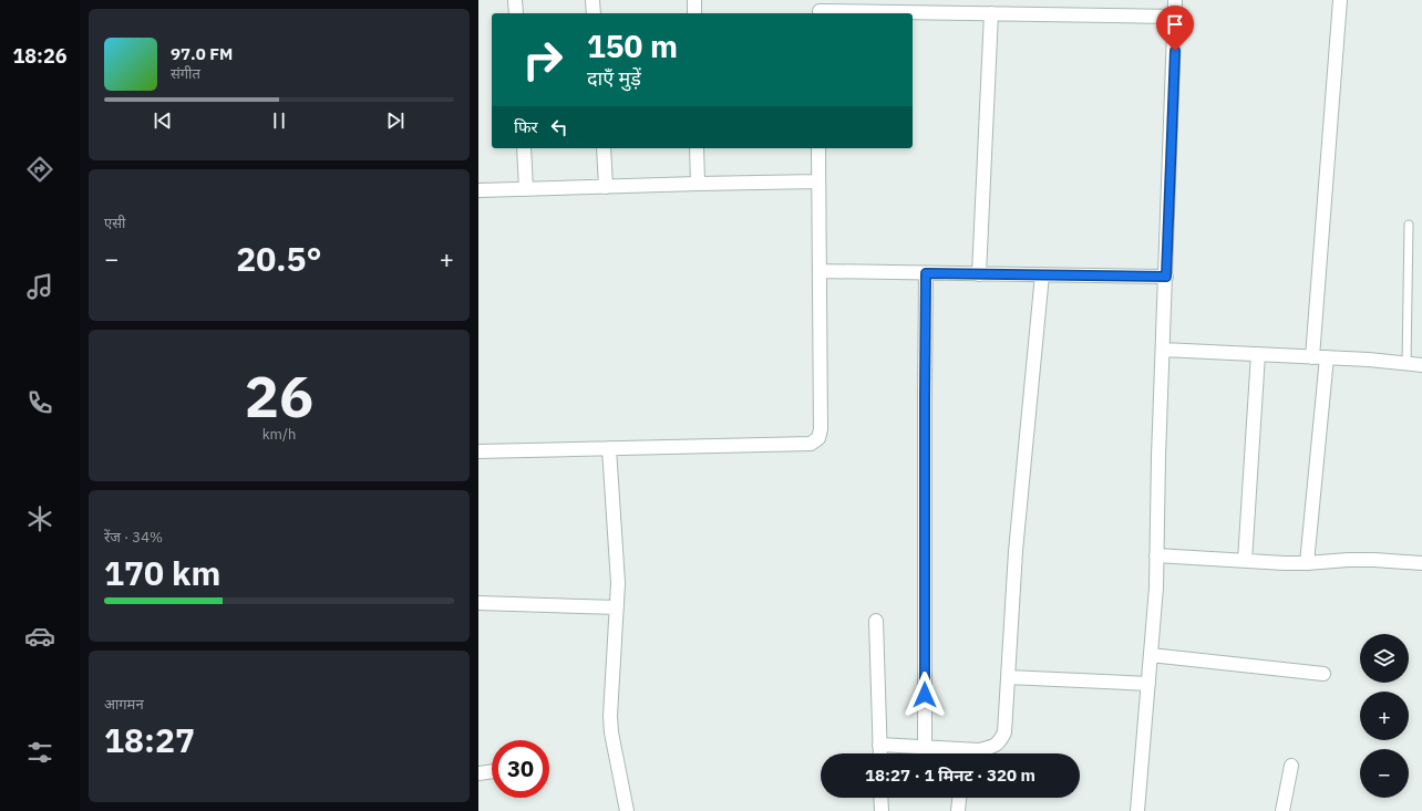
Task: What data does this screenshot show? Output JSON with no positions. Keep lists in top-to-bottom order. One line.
{"page":{"tabs":"18:26","turn":["150 m","दाएँ मुड़ें"],"song":["97.0 FM","संगीत"],"then":"फिर","tile":["एसी",["26","km/h"],["रेंज · 34%","170 km"],["आगमन","18:27"]],"heat":["−","20.5°","+"],"map_buttons":["+","−"],"limit":"30","trip":"18:27 · 1 मिनट · 320 m"}}
